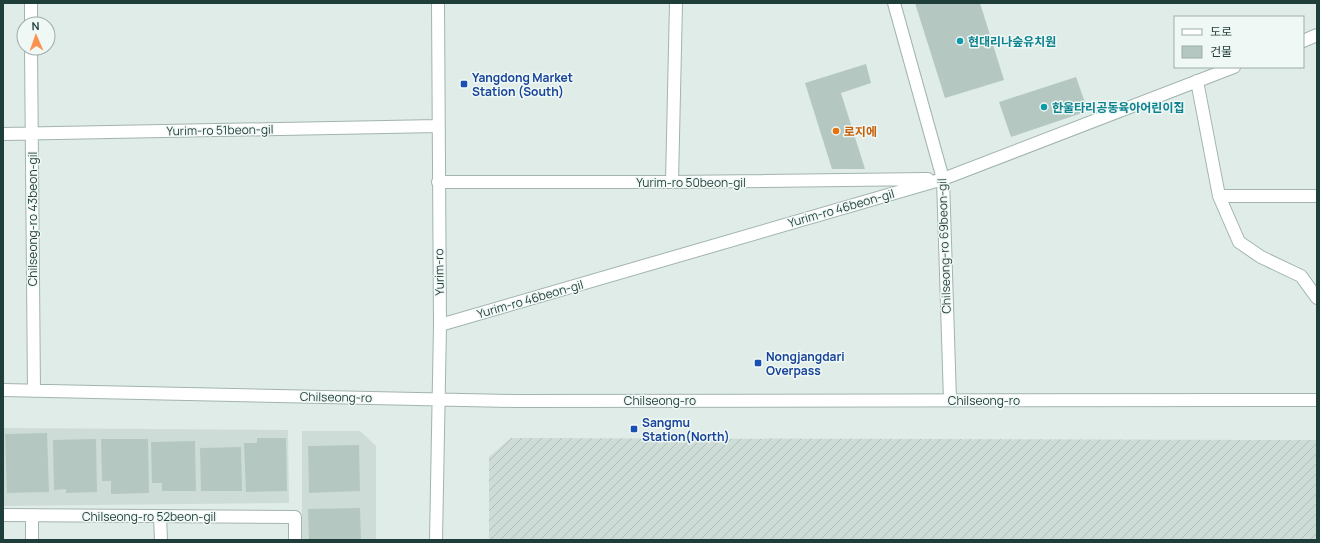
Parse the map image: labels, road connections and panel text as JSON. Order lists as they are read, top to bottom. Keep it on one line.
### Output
{"streets":{"street":["Yurim-ro 51beon-gil","Yurim-ro 50beon-gil","Yurim-ro 46beon-gil","Chilseong-ro 43beon-gil","Chilseong-ro 69beon-gil","Yurim-ro","Chilseong-ro","Chilseong-ro 52beon-gil"]},"crossings":[["Yurim-ro 51beon-gil","Chilseong-ro 43beon-gil"],["Yurim-ro 51beon-gil","Yurim-ro"],["Yurim-ro 50beon-gil","Yurim-ro 46beon-gil"],["Yurim-ro 50beon-gil","Chilseong-ro 69beon-gil"],["Yurim-ro 50beon-gil","Yurim-ro"],["Yurim-ro 46beon-gil","Chilseong-ro 69beon-gil"],["Yurim-ro 46beon-gil","Yurim-ro"],["Chilseong-ro 43beon-gil","Chilseong-ro"],["Chilseong-ro 69beon-gil","Chilseong-ro"],["Yurim-ro","Chilseong-ro"]],"places":{"other":["현대리나숲유치원","한울타리공동육아어린이집","로지에"],"transit":["Yangdong Market Station (South)","Nongjangdari Overpass","Sangmu Station(North)"]},"legend":["도로","건물"],"north":"top"}
